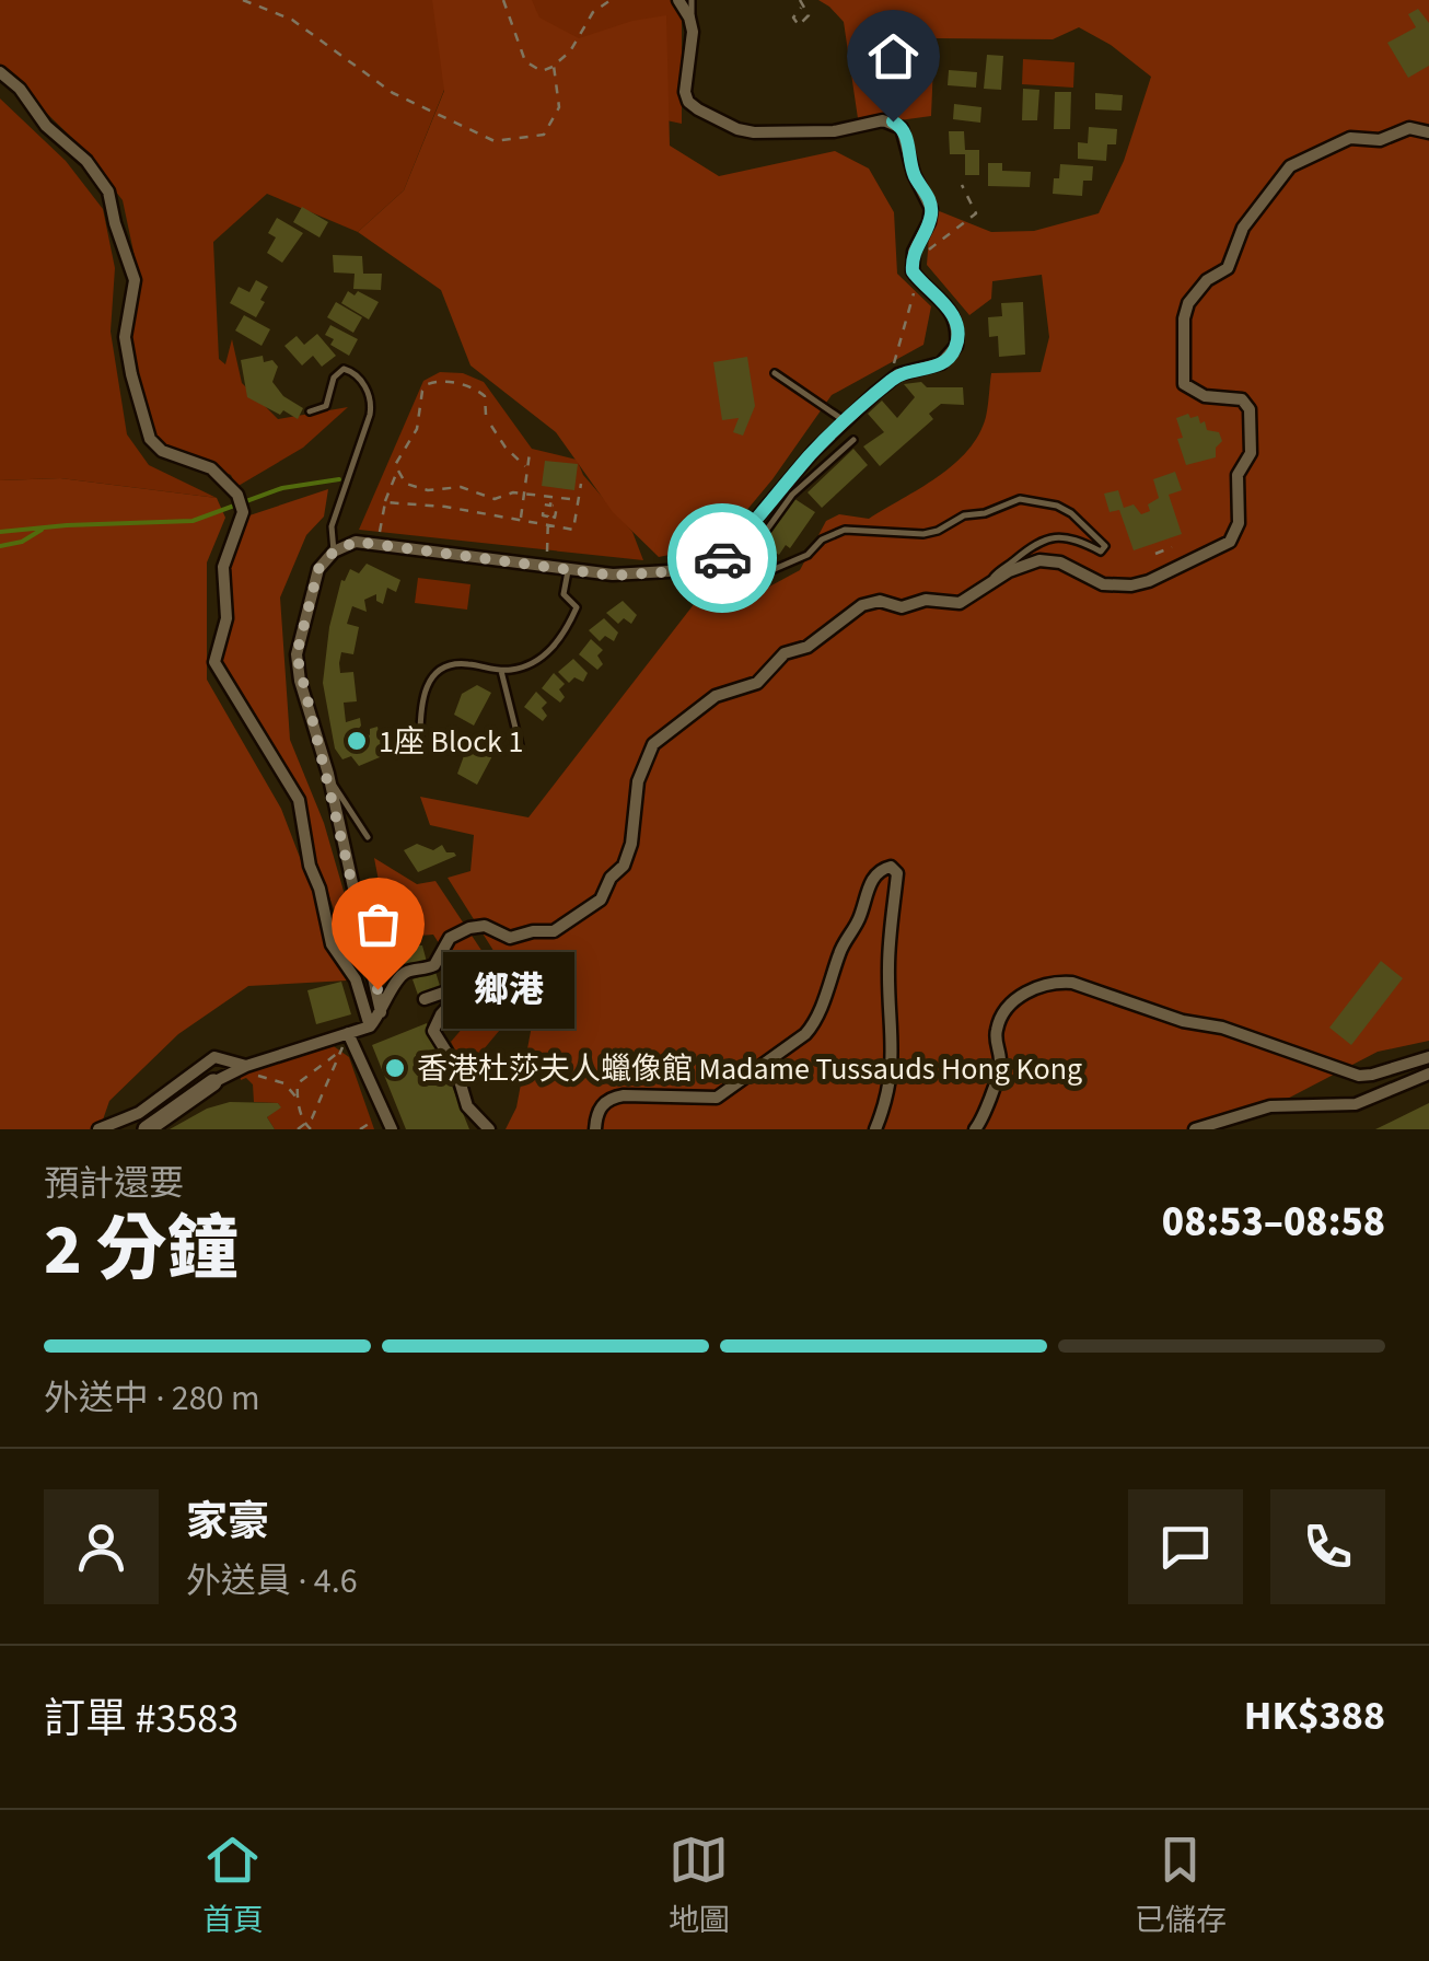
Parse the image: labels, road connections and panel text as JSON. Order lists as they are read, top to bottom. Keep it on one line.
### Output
{"places":["1座 Block 1","鄉港","香港杜莎夫人蠟像館 Madame Tussauds Hong Kong"],"page":{"bubble":"鄉港","heading":["2 分鐘","預計還要","08:53–08:58"],"panel":["家豪","外送員 · 4.6","訂單 #3583","HK$388"],"bar":"外送中 · 280 m","tabs":["首頁","地圖","已儲存"]}}
